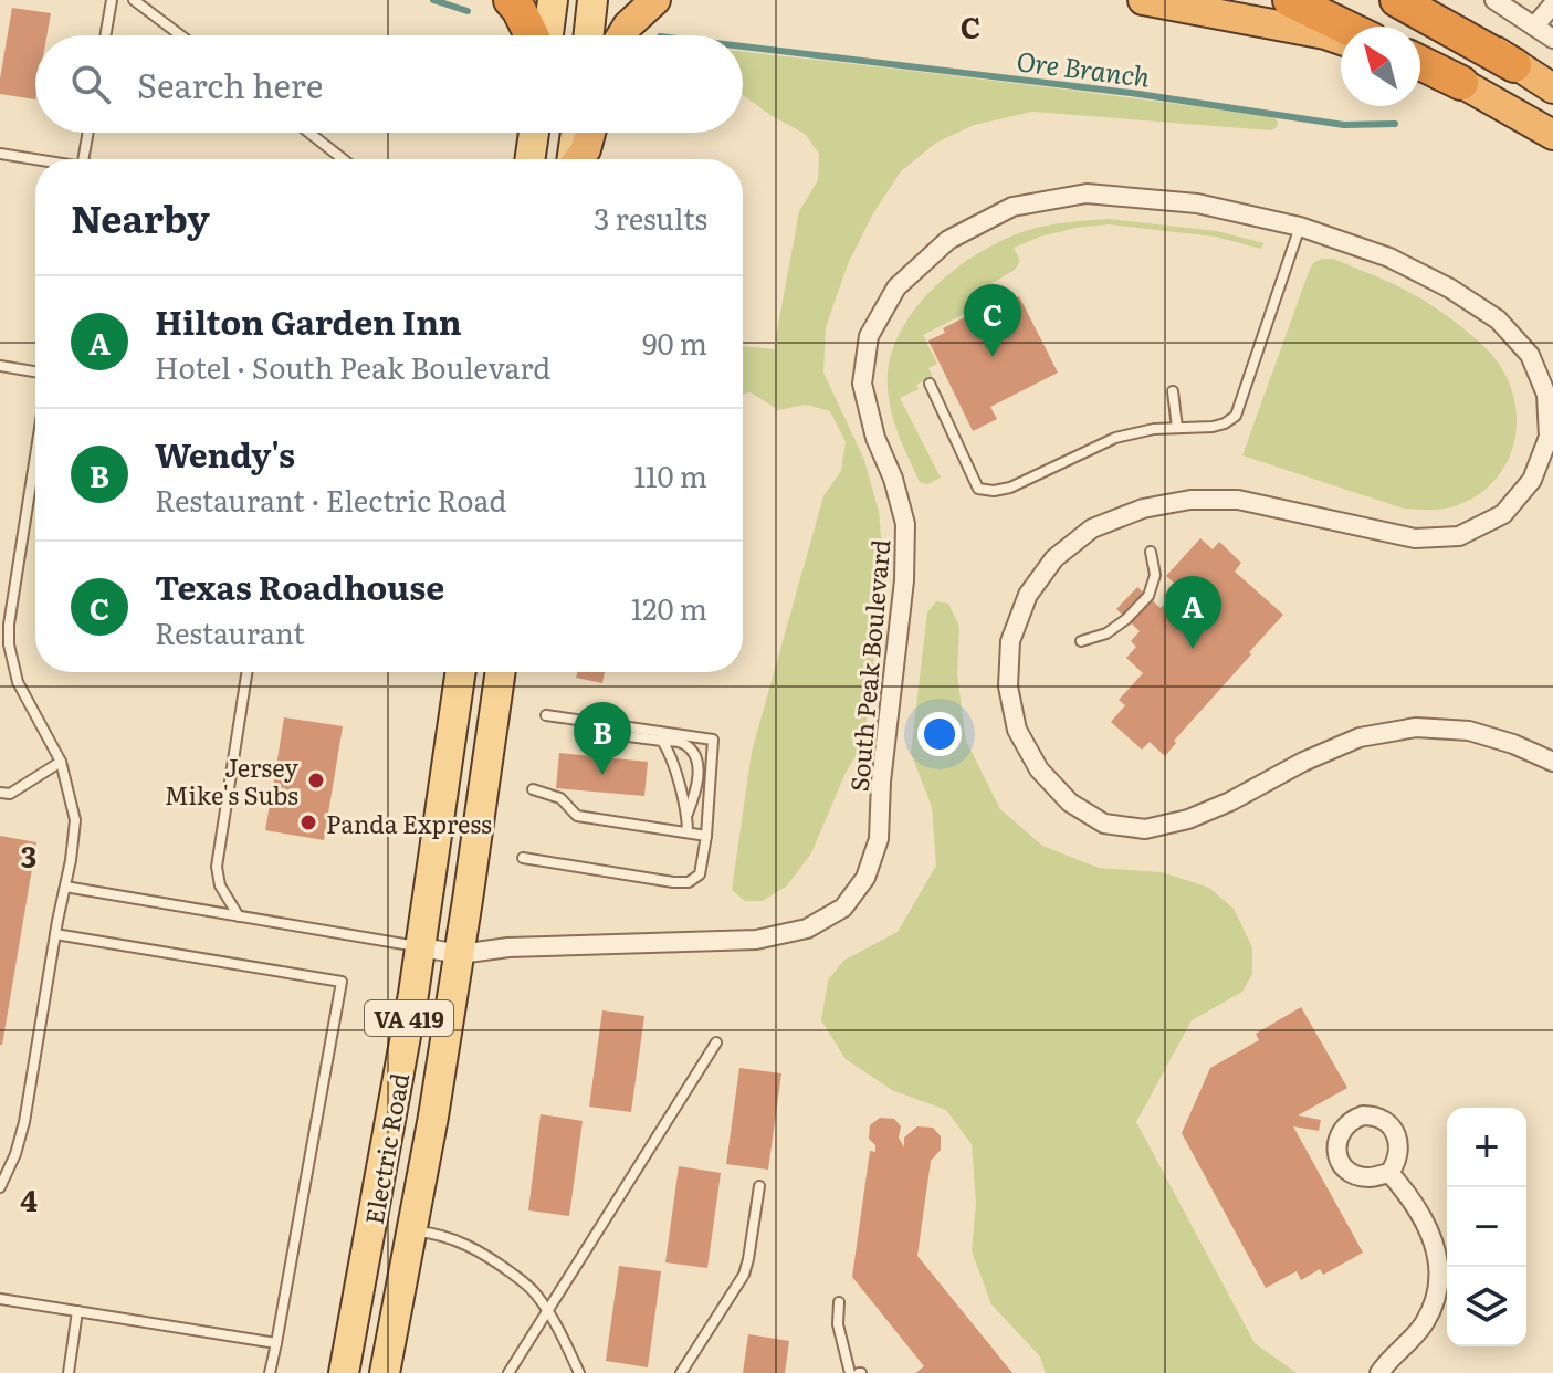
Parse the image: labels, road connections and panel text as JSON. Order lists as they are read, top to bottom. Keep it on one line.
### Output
{"streets":{"main road":["VA 419","Electric Road"],"street":["South Peak Boulevard"]},"crossings":[["South Peak Boulevard","Electric Road"]],"water":["Ore Branch"],"places":["Jersey Mike's Subs","Panda Express"],"north":"top left","page":{"search":"Search here","heading":["Nearby","3 results"],"list":[{"mark":"A","name":"Hilton Garden Inn","note":"Hotel · South Peak Boulevard","value":"90 m"},{"mark":"B","name":"Wendy's","note":"Restaurant · Electric Road","value":"110 m"},{"mark":"C","name":"Texas Roadhouse","note":"Restaurant","value":"120 m"}],"pins":["C","A","B"],"map_buttons":["+","−"]},"grid":{"columns":["C"],"rows":["3","4"]}}
